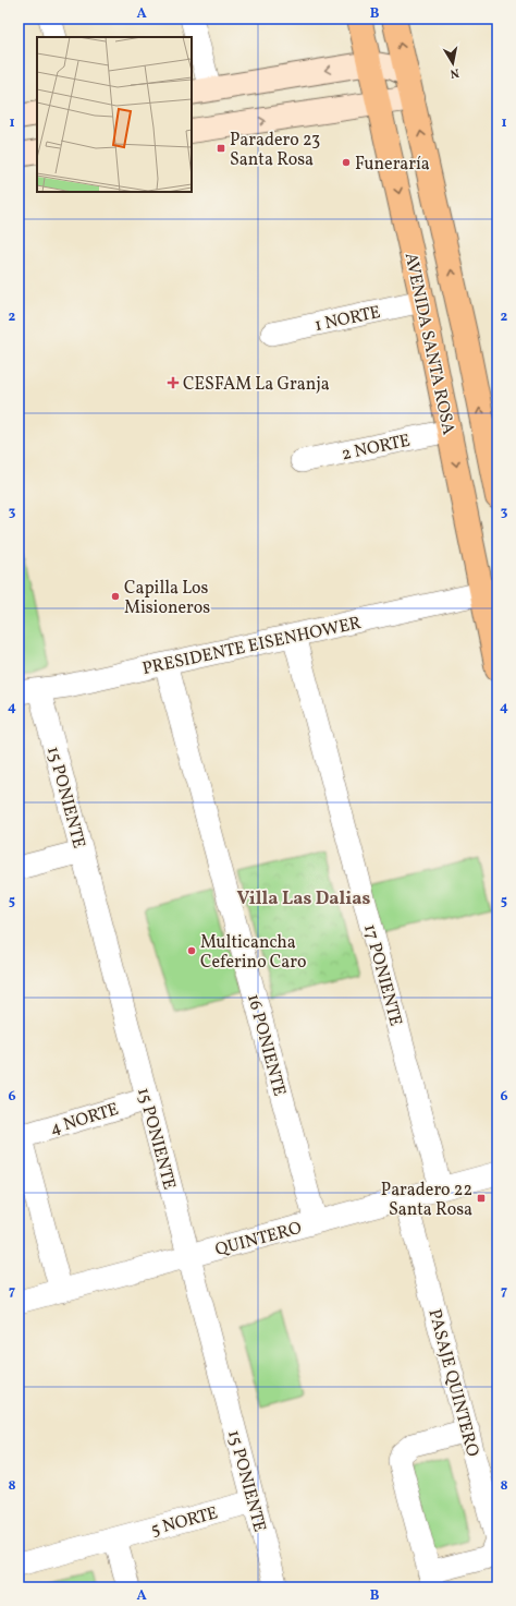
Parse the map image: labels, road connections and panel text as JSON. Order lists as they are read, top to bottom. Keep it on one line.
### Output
{"streets":{"main road":["AVENIDA SANTA ROSA"],"street":["1 NORTE","2 NORTE","PRESIDENTE EISENHOWER","15 PONIENTE","17 PONIENTE","16 PONIENTE","4 NORTE","QUINTERO","PASAJE QUINTERO","5 NORTE"]},"crossings":[["1 NORTE","AVENIDA SANTA ROSA"],["AVENIDA SANTA ROSA","2 NORTE"],["AVENIDA SANTA ROSA","PRESIDENTE EISENHOWER"],["PRESIDENTE EISENHOWER","15 PONIENTE"],["PRESIDENTE EISENHOWER","17 PONIENTE"],["PRESIDENTE EISENHOWER","16 PONIENTE"],["15 PONIENTE","4 NORTE"],["15 PONIENTE","QUINTERO"],["15 PONIENTE","5 NORTE"],["17 PONIENTE","QUINTERO"],["16 PONIENTE","QUINTERO"],["QUINTERO","PASAJE QUINTERO"]],"districts":["Villa Las Dalias"],"places":{"transit":["Paradero 23 Santa Rosa","Paradero 22 Santa Rosa"],"other":["Funeraría","Capilla Los Misioneros","Multicancha Ceferino Caro"],"health":["CESFAM La Granja"]},"north":"bottom","grid":{"columns":["A","B"],"rows":["1","2","3","4","5","6","7","8"]}}
